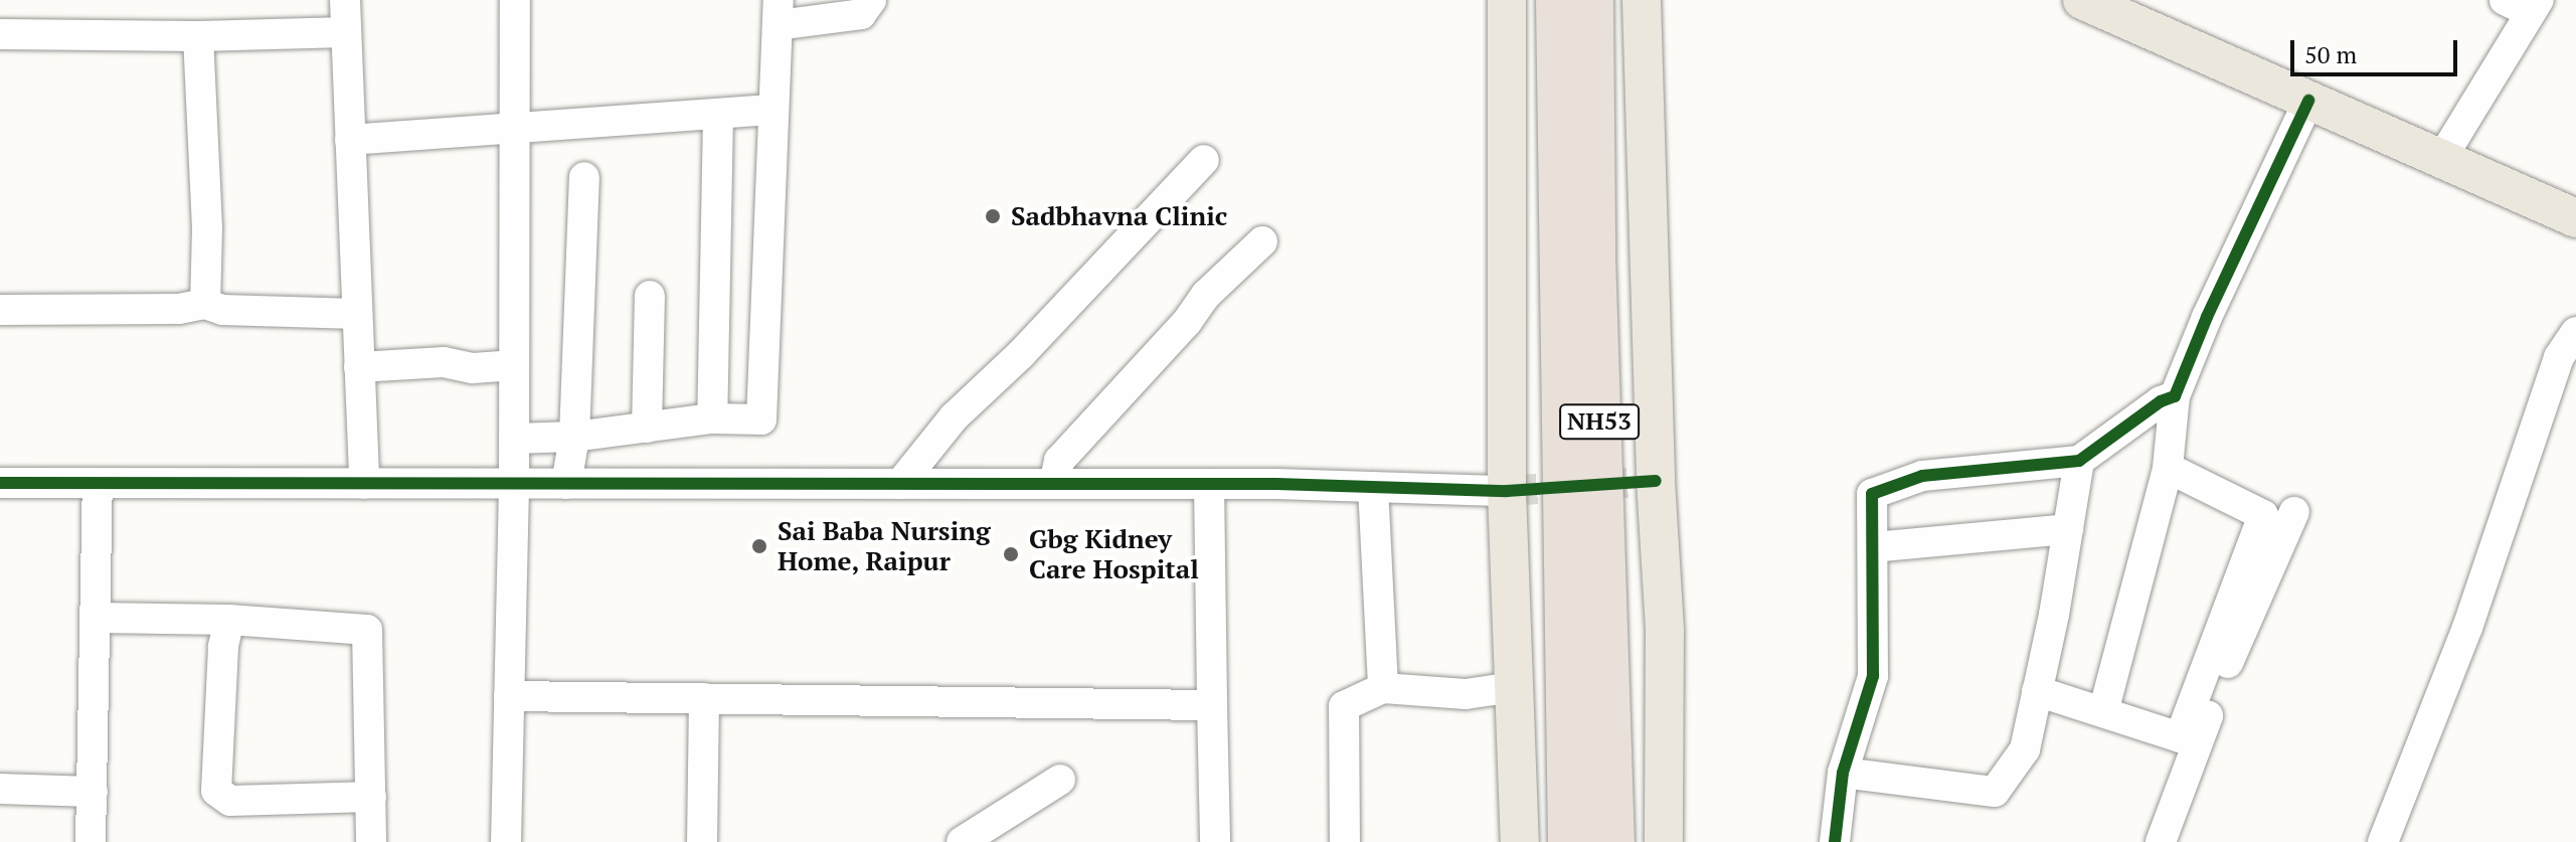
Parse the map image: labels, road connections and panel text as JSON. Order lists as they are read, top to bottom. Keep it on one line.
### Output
{"streets":{"highway":["NH53"]},"places":["Sadbhavna Clinic","Sai Baba Nursing Home, Raipur","Gbg Kidney Care Hospital"],"scale_bar":"50 m"}
